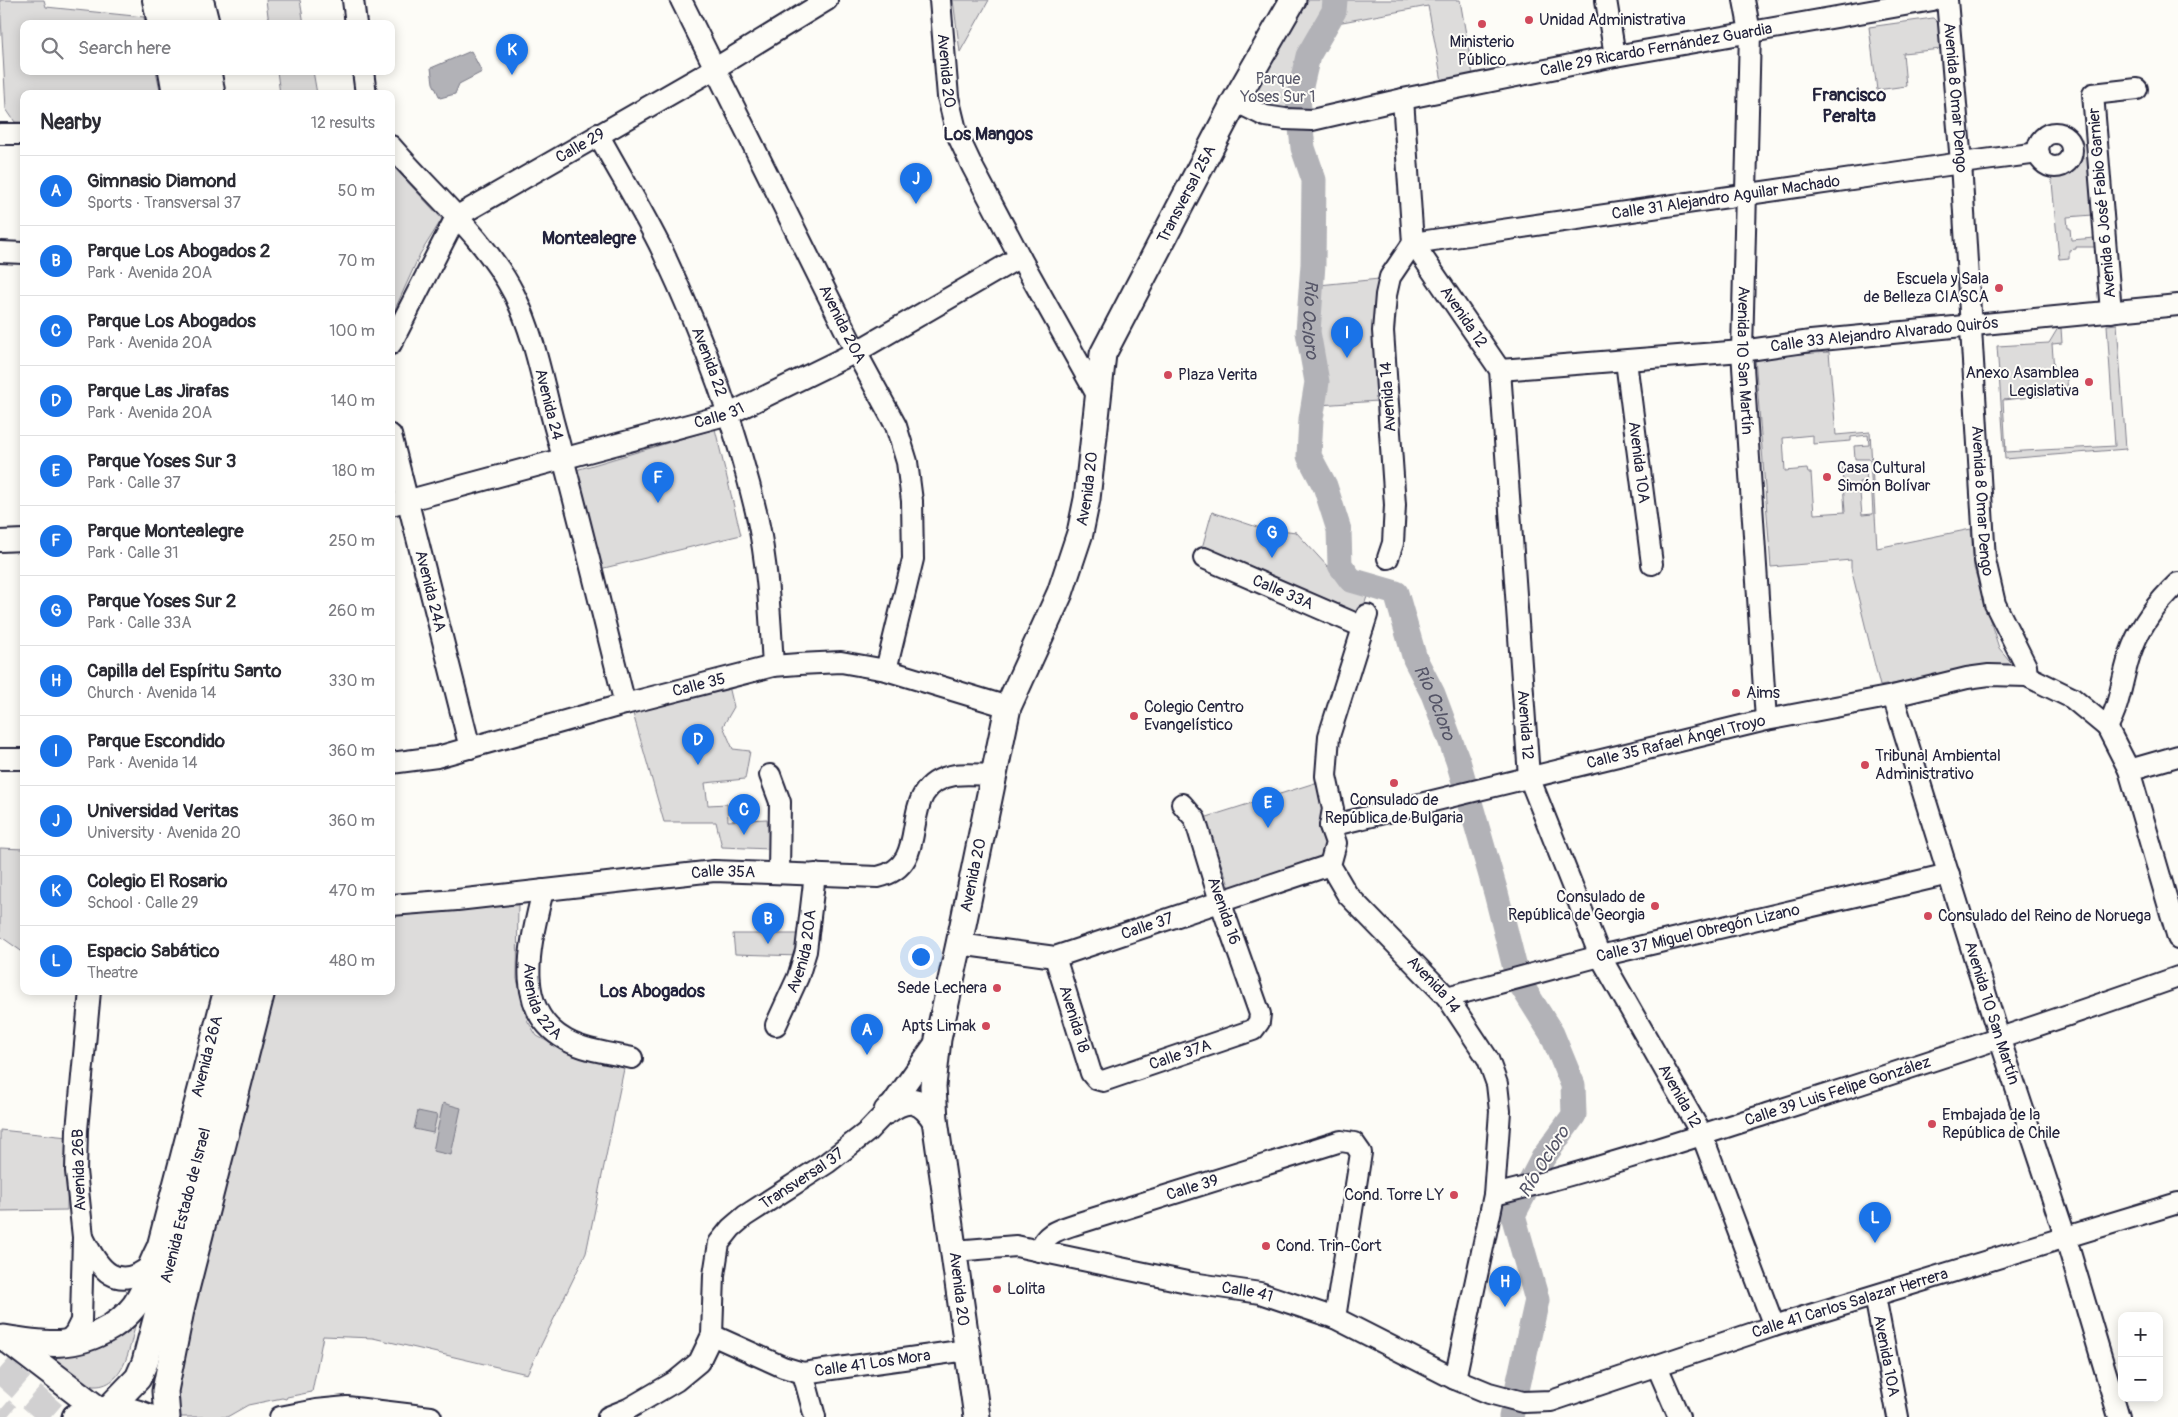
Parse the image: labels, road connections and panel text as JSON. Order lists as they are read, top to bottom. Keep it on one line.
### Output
{"streets":{"main road":["Avenida 20","Transversal 25A","Avenida Estado de Israel"],"street":["Calle 29 Ricardo Fernández Guardia","Avenida 8 Omar Dengo","Calle 29","Calle 31 Alejandro Aguilar Machado","Avenida 6 José Fabio Garnier","Avenida 12","Avenida 20A","Calle 33 Alejandro Alvarado Quirós","Avenida 10 San Martín","Avenida 22","Avenida 14","Avenida 24","Calle 31","Avenida 10A","Avenida 24A","Calle 33A","Calle 35","Calle 35 Rafael Ángel Troyo","Calle 35A","Avenida 16","Calle 37","Calle 37 Miguel Obregón Lizano","Avenida 22A","Avenida 18","Calle 37A","Avenida 26A","Calle 39 Luis Felipe González","Avenida 26B","Transversal 37","Calle 39","Calle 41","Calle 41 Carlos Salazar Herrera","Calle 41 Los Mora"]},"crossings":[["Calle 29 Ricardo Fernández Guardia","Transversal 25A"],["Calle 29 Ricardo Fernández Guardia","Avenida 10 San Martín"],["Avenida 20","Transversal 25A"],["Avenida 20","Calle 31"],["Avenida 20","Calle 35"],["Avenida 20","Calle 35A"],["Avenida 20","Calle 37"],["Avenida 20","Transversal 37"],["Avenida 20","Calle 41"],["Avenida 20","Calle 41 Los Mora"],["Avenida 8 Omar Dengo","Calle 31 Alejandro Aguilar Machado"],["Avenida 8 Omar Dengo","Calle 33 Alejandro Alvarado Quirós"],["Avenida 8 Omar Dengo","Calle 35 Rafael Ángel Troyo"],["Calle 29","Avenida 20A"],["Calle 29","Avenida 22"],["Calle 29","Avenida 24"],["Calle 31 Alejandro Aguilar Machado","Avenida 12"],["Calle 31 Alejandro Aguilar Machado","Avenida 10 San Martín"],["Calle 31 Alejandro Aguilar Machado","Avenida 14"],["Avenida 6 José Fabio Garnier","Calle 33 Alejandro Alvarado Quirós"],["Avenida 12","Calle 33 Alejandro Alvarado Quirós"],["Avenida 12","Avenida 14"],["Avenida 12","Calle 35 Rafael Ángel Troyo"],["Avenida 12","Calle 37 Miguel Obregón Lizano"],["Avenida 12","Calle 39 Luis Felipe González"],["Avenida 12","Calle 41 Carlos Salazar Herrera"],["Avenida 20A","Calle 31"],["Avenida 20A","Calle 35"],["Avenida 20A","Calle 35A"],["Calle 33 Alejandro Alvarado Quirós","Avenida 10 San Martín"],["Calle 33 Alejandro Alvarado Quirós","Avenida 10A"],["Avenida 10 San Martín","Calle 35 Rafael Ángel Troyo"],["Avenida 10 San Martín","Calle 37 Miguel Obregón Lizano"],["Avenida 10 San Martín","Calle 39 Luis Felipe González"],["Avenida 10 San Martín","Calle 41 Carlos Salazar Herrera"],["Avenida 22","Calle 31"],["Avenida 22","Calle 35"],["Avenida 14","Calle 37"],["Avenida 14","Calle 37 Miguel Obregón Lizano"],["Avenida 14","Calle 39 Luis Felipe González"],["Avenida 14","Calle 41"],["Avenida 24","Calle 31"],["Avenida 24","Calle 35"],["Calle 31","Avenida 24A"],["Avenida 10A","Calle 41 Carlos Salazar Herrera"],["Avenida 24A","Calle 35"],["Calle 33A","Calle 35 Rafael Ángel Troyo"],["Calle 35A","Avenida 22A"],["Avenida 16","Calle 37"],["Avenida 16","Calle 37A"],["Calle 37","Avenida 18"],["Avenida 18","Calle 37A"],["Transversal 37","Calle 41 Los Mora"],["Calle 39","Calle 41"],["Calle 41","Calle 41 Carlos Salazar Herrera"]],"districts":["Francisco Peralta","Los Mangos","Montealegre","Los Abogados"],"water":["Río Ocloro"],"parks":["Parque Yoses Sur 1"],"places":["Unidad Administrativa","Ministerio Público","Escuela y Sala de Belleza CIASCA","Plaza Verita","Anexo Asamblea Legislativa","Casa Cultural Simón Bolívar","Aims","Colegio Centro Evangelístico","Tribunal Ambiental Administrativo","Consulado de República de Bulgaria","Consulado de República de Georgia","Consulado del Reino de Noruega","Sede Lechera","Apts Limak","Embajada de la República de Chile","Cond. Torre LY","Cond. Trin-Cort","Lolita"],"page":{"search":"Search here","pins":["K","J","I","F","G","D","E","C","B","A","L","H"],"heading":["Nearby","12 results"],"list":[{"mark":"A","name":"Gimnasio Diamond","note":"Sports · Transversal 37","value":"50 m"},{"mark":"B","name":"Parque Los Abogados 2","note":"Park · Avenida 20A","value":"70 m"},{"mark":"C","name":"Parque Los Abogados","note":"Park · Avenida 20A","value":"100 m"},{"mark":"D","name":"Parque Las Jirafas","note":"Park · Avenida 20A","value":"140 m"},{"mark":"E","name":"Parque Yoses Sur 3","note":"Park · Calle 37","value":"180 m"},{"mark":"F","name":"Parque Montealegre","note":"Park · Calle 31","value":"250 m"},{"mark":"G","name":"Parque Yoses Sur 2","note":"Park · Calle 33A","value":"260 m"},{"mark":"H","name":"Capilla del Espíritu Santo","note":"Church · Avenida 14","value":"330 m"},{"mark":"I","name":"Parque Escondido","note":"Park · Avenida 14","value":"360 m"},{"mark":"J","name":"Universidad Veritas","note":"University · Avenida 20","value":"360 m"},{"mark":"K","name":"Colegio El Rosario","note":"School · Calle 29","value":"470 m"},{"mark":"L","name":"Espacio Sabático","note":"Theatre","value":"480 m"}],"map_buttons":["+","−"]}}
